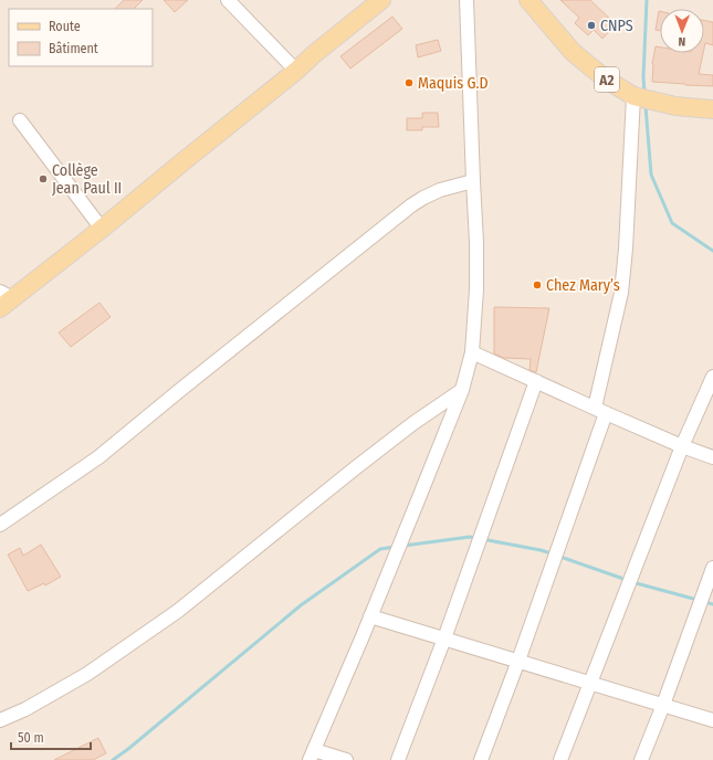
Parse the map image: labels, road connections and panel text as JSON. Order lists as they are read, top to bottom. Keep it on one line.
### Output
{"streets":{"main road":["A2"]},"places":["CNPS","Maquis G.D","Collège Jean Paul II","Chez Mary’s"],"legend":["Route","Bâtiment"],"scale_bar":"50 m","north":"bottom"}
